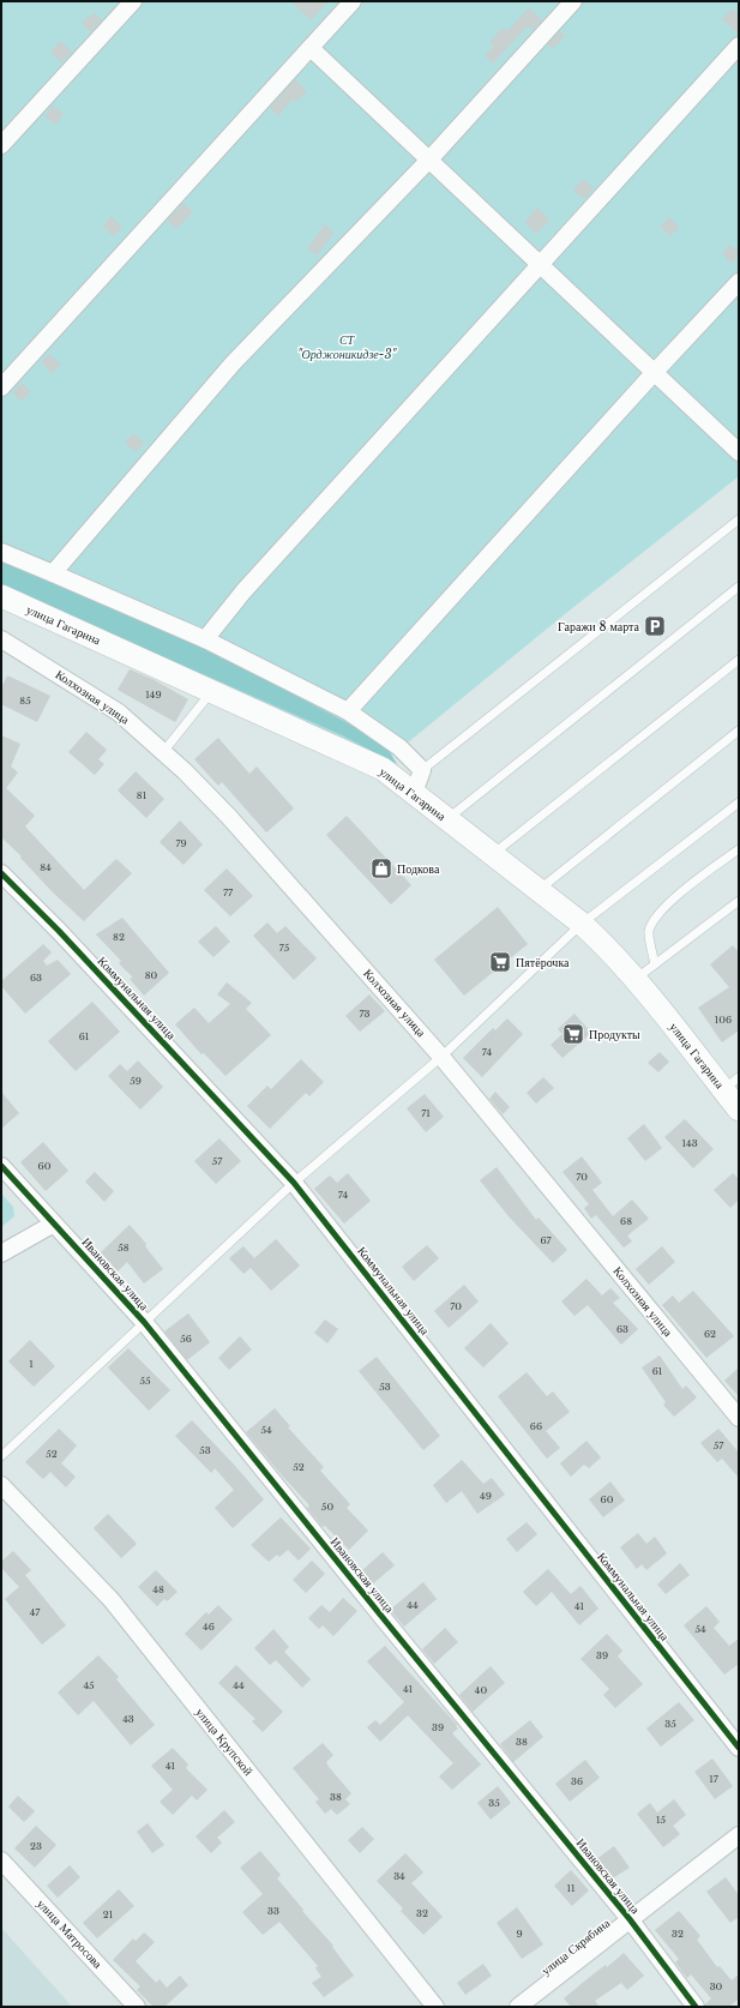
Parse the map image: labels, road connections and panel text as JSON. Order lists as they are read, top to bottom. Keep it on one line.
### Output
{"streets":{"main road":["улица Гагарина"],"street":["Колхозная улица","Коммунальная улица","Ивановская улица","улица Крупской","улица Матросова","улица Скрябина"]},"crossings":[["Ивановская улица","улица Скрябина"]],"parks":["СТ \"Орджоникидзе-3\""],"places":{"parking":["Гаражи 8 марта"],"shop":["Подкова"],"supermarket":["Пятёрочка","Продукты"]},"house_numbers":["149","85","81","79","84","77","82","75","80","63","73","106","61","74","59","71","143","57","60","70","74","68","67","58","70","63","62","56","1","61","55","53","66","54","57","53","52","52","49","60","50","48","44","41","47","46","54","39","45","44","41","40","43","35","39","38","41","17","36","38","35","15","23","34","11","33","32","21","9","32","30"]}
